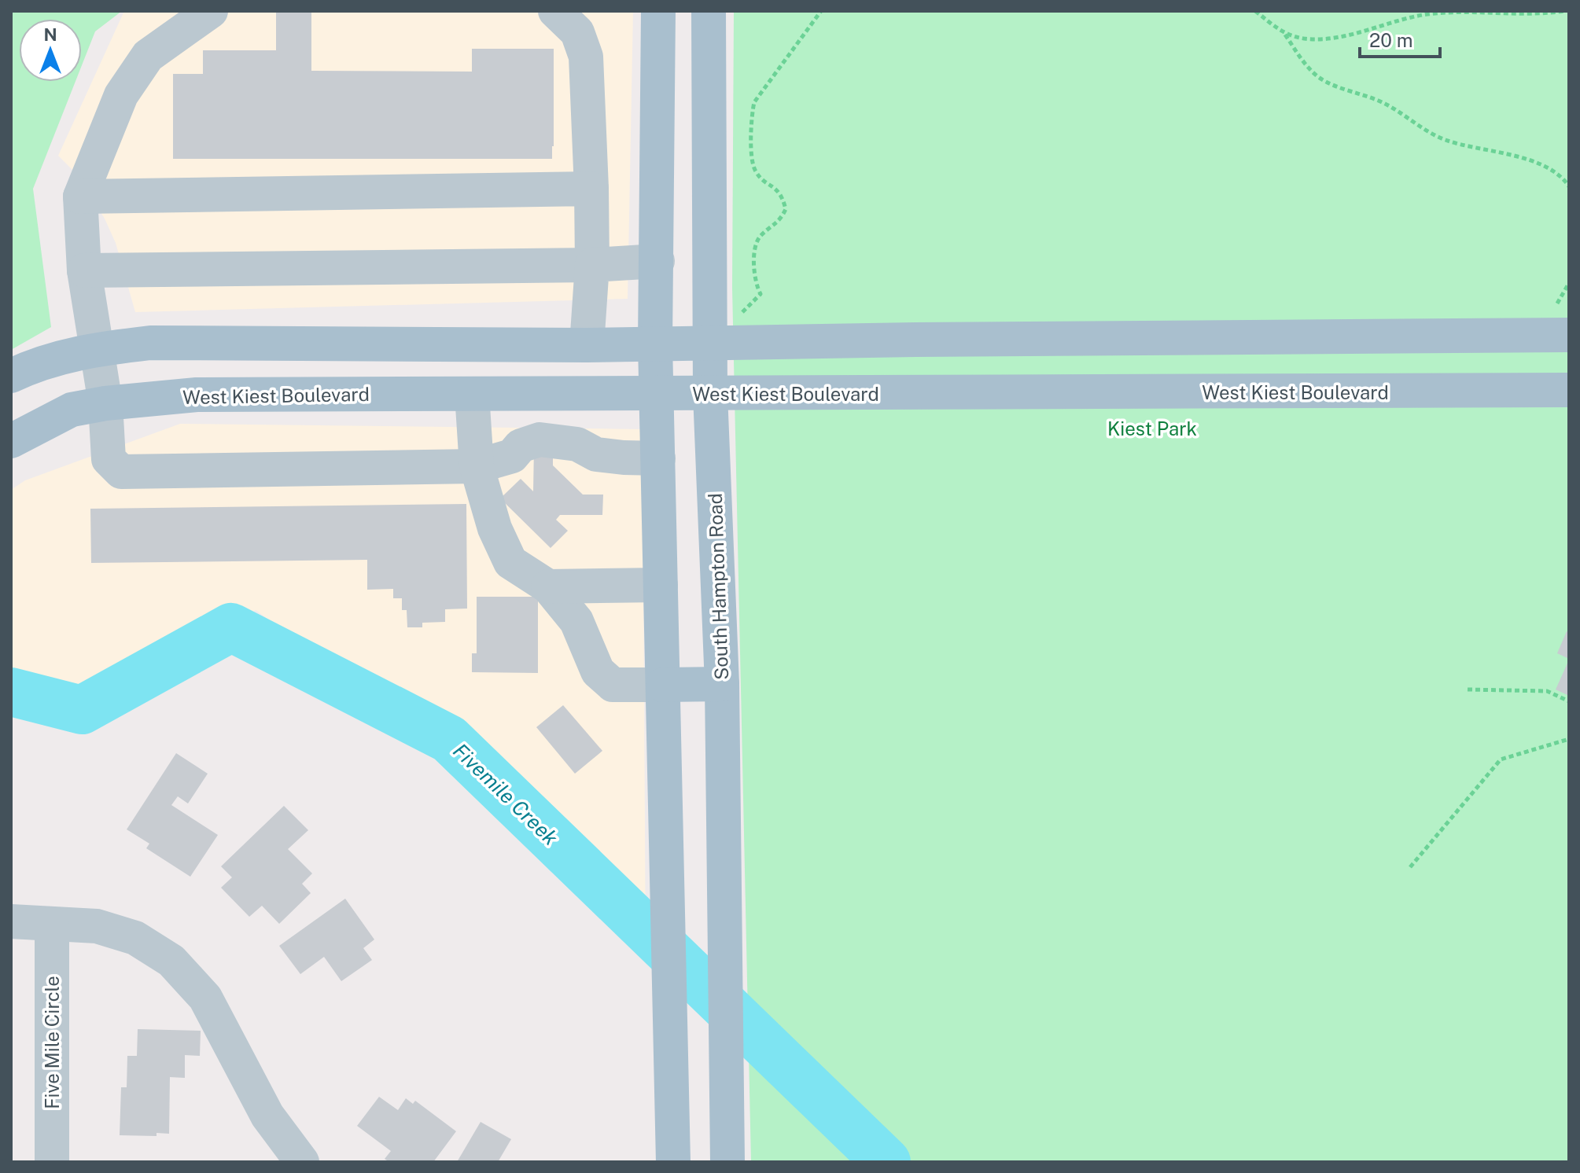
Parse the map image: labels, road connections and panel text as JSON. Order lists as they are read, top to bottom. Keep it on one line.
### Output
{"streets":{"main road":["West Kiest Boulevard","South Hampton Road"],"street":["Five Mile Circle"]},"crossings":[["West Kiest Boulevard","South Hampton Road"]],"water":["Fivemile Creek"],"parks":["Kiest Park"],"scale_bar":"20 m","north":"top"}
